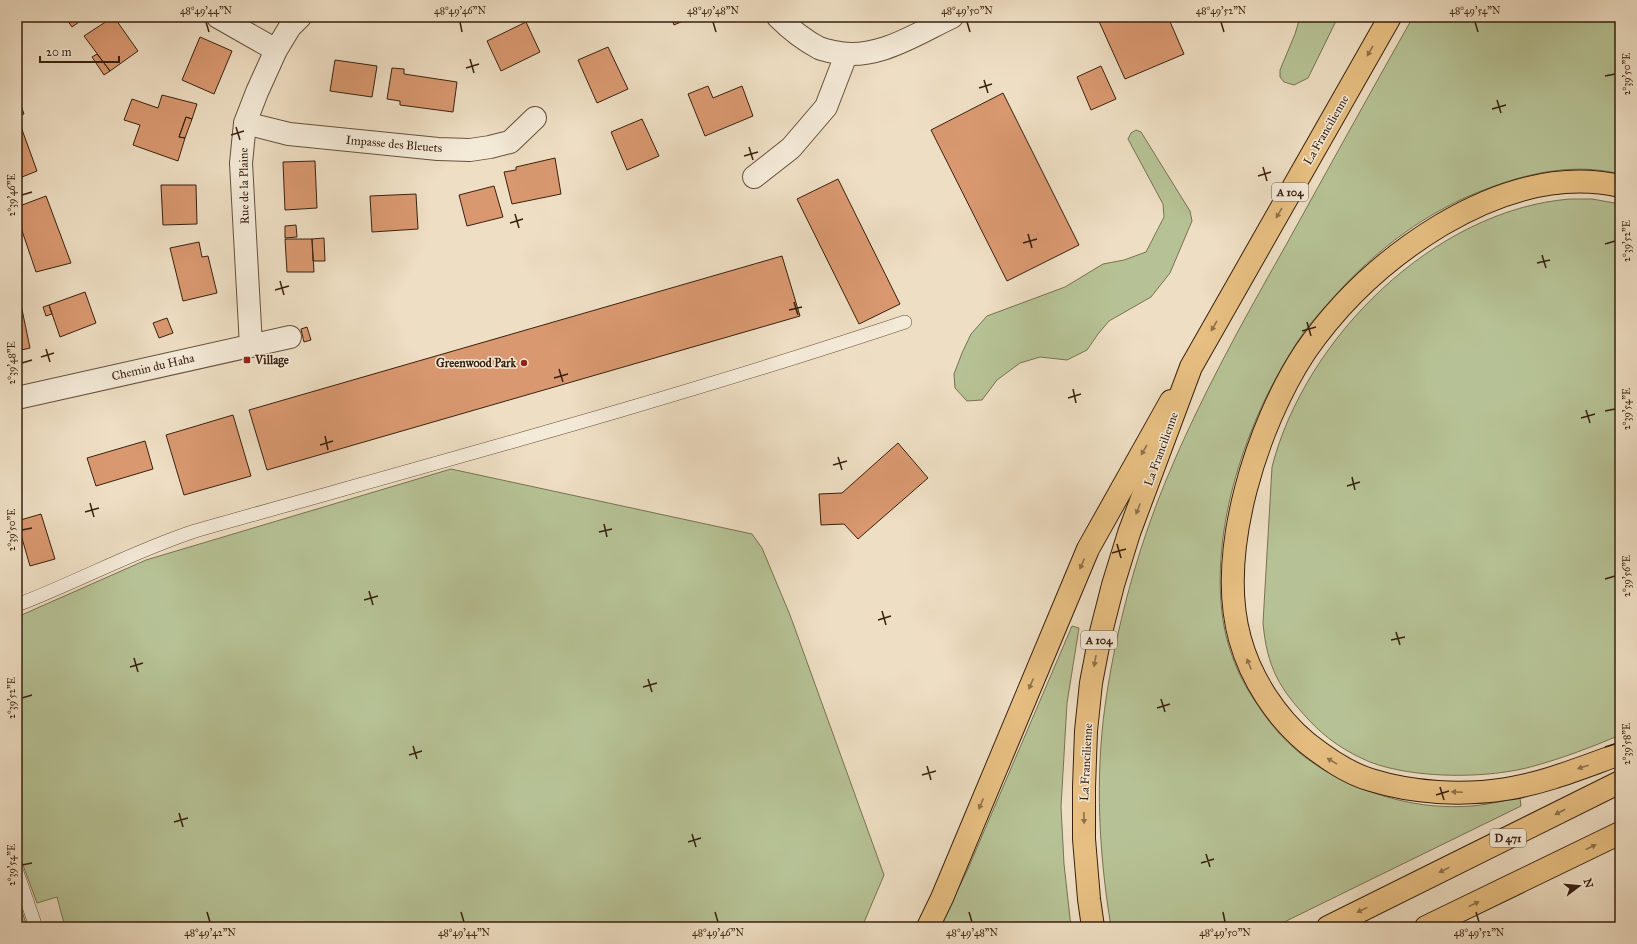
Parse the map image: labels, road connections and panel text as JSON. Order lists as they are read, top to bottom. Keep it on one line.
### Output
{"streets":{"main road":["La Francilienne","A 104","D 471"],"street":["Impasse des Bleuets","Rue de la Plaine","Chemin du Haha"]},"crossings":[["Impasse des Bleuets","Rue de la Plaine"],["Rue de la Plaine","Chemin du Haha"]],"places":{"transit":["Village"],"other":["Greenwood Park"]},"scale_bar":"20 m","north":"right","coordinates":["48°49'44\"N","48°49'46\"N","48°49'48\"N","48°49'50\"N","48°49'52\"N","48°49'54\"N","2°39'50\"E","2°39'46\"E","2°39'52\"E","2°39'48\"E","2°39'54\"E","2°39'56\"E","2°39'58\"E","48°49'42\"N"]}
